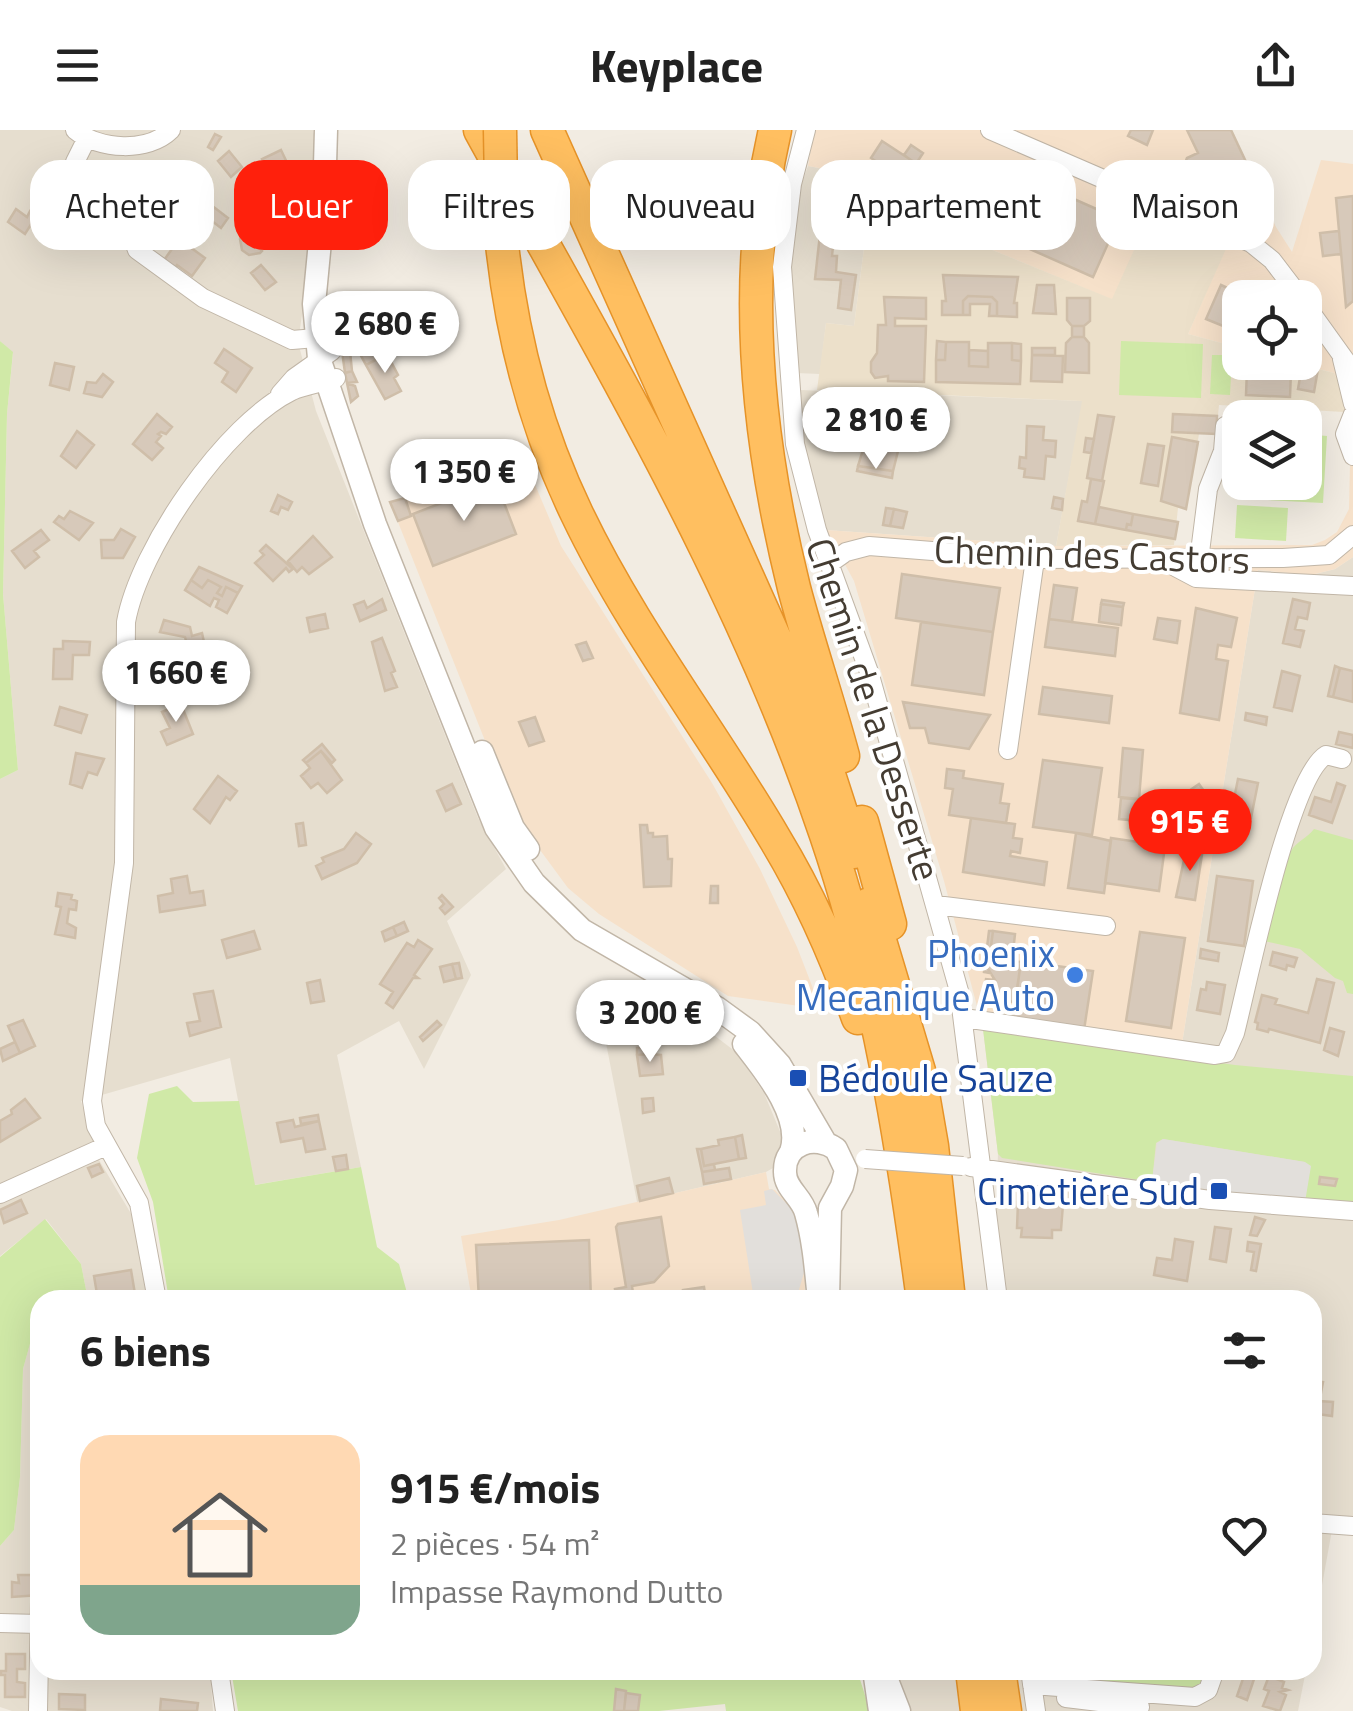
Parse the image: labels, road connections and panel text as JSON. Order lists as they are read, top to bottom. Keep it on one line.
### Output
{"streets":{"street":["Chemin des Castors","Chemin de la Desserte"]},"crossings":[["Chemin des Castors","Chemin de la Desserte"]],"places":{"other":["Phoenix Mecanique Auto"],"transit":["Bédoule Sauze","Cimetière Sud"]},"page":{"header":"Keyplace","chip":["Acheter","Louer","Filtres","Nouveau","Appartement","Maison"],"price":["2 680 €","2 810 €","1 350 €","1 660 €","915 €","3 200 €"],"heading":"6 biens","list":[{"name":"915 €/mois","note":"2 pièces · 54 m² · Impasse Raymond Dutto"}]}}
